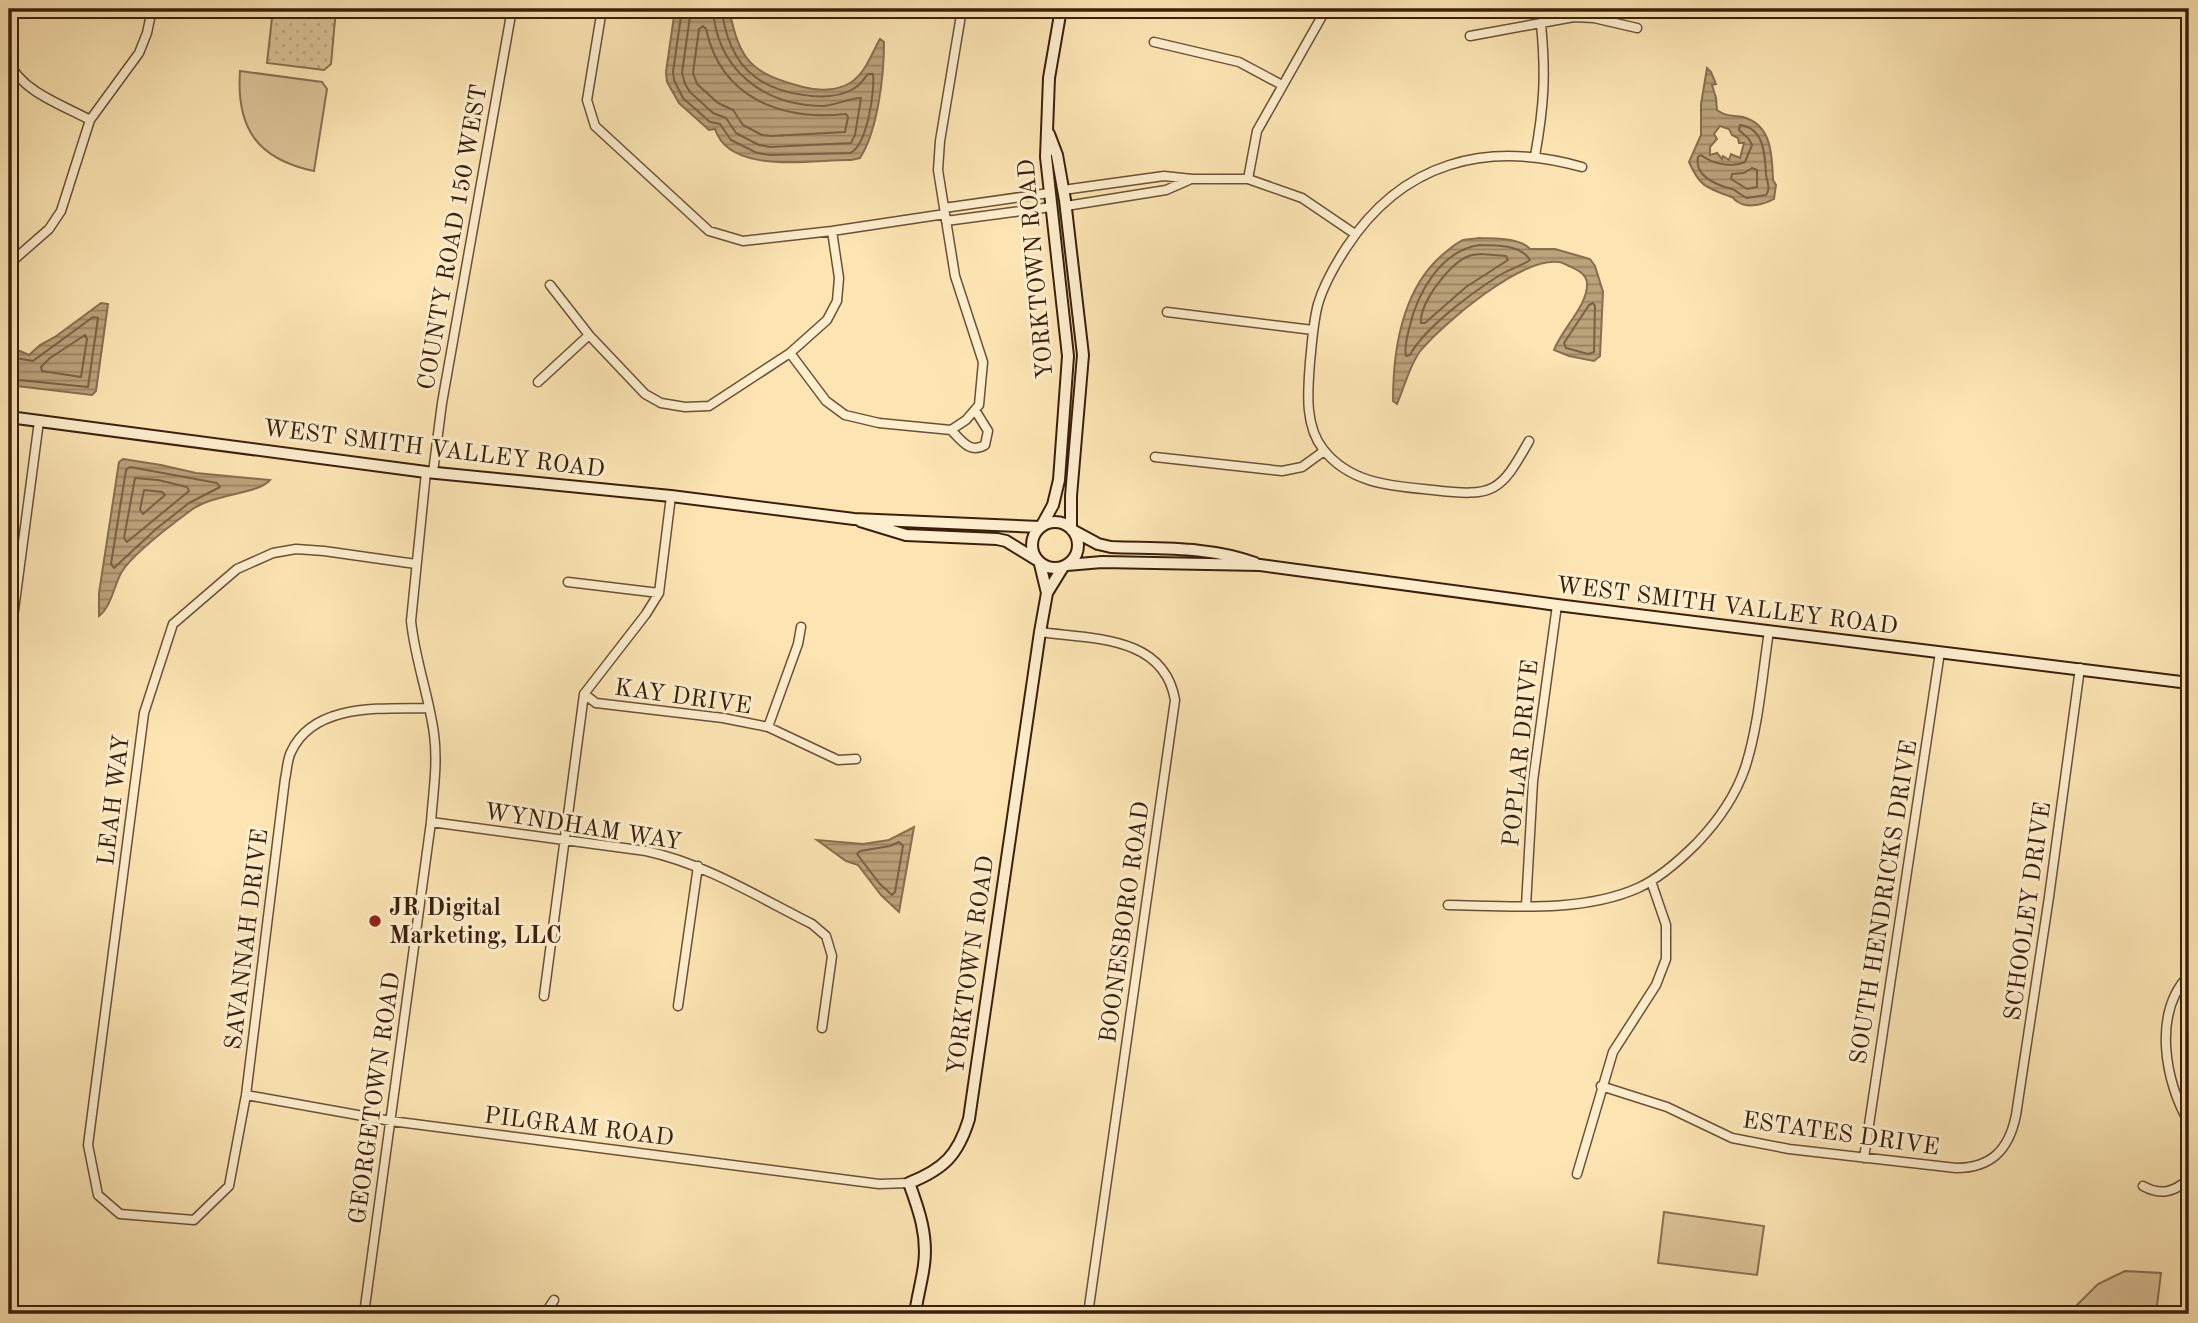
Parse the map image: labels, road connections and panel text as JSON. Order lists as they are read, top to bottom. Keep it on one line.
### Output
{"streets":{"main road":["YORKTOWN ROAD","WEST SMITH VALLEY ROAD"],"street":["COUNTY ROAD 150 WEST","KAY DRIVE","POPLAR DRIVE","LEAH WAY","WYNDHAM WAY","SOUTH HENDRICKS DRIVE","SCHOOLEY DRIVE","BOONESBORO ROAD","SAVANNAH DRIVE","GEORGETOWN ROAD","PILGRAM ROAD","ESTATES DRIVE"]},"crossings":[["COUNTY ROAD 150 WEST","WEST SMITH VALLEY ROAD"],["COUNTY ROAD 150 WEST","GEORGETOWN ROAD"],["YORKTOWN ROAD","WEST SMITH VALLEY ROAD"],["YORKTOWN ROAD","BOONESBORO ROAD"],["YORKTOWN ROAD","PILGRAM ROAD"],["WEST SMITH VALLEY ROAD","POPLAR DRIVE"],["WEST SMITH VALLEY ROAD","SOUTH HENDRICKS DRIVE"],["WEST SMITH VALLEY ROAD","SCHOOLEY DRIVE"],["WEST SMITH VALLEY ROAD","GEORGETOWN ROAD"],["LEAH WAY","SAVANNAH DRIVE"],["LEAH WAY","GEORGETOWN ROAD"],["WYNDHAM WAY","GEORGETOWN ROAD"],["SOUTH HENDRICKS DRIVE","ESTATES DRIVE"],["SCHOOLEY DRIVE","ESTATES DRIVE"],["SAVANNAH DRIVE","GEORGETOWN ROAD"],["SAVANNAH DRIVE","PILGRAM ROAD"],["GEORGETOWN ROAD","PILGRAM ROAD"]],"places":["JR Digital Marketing, LLC"]}
